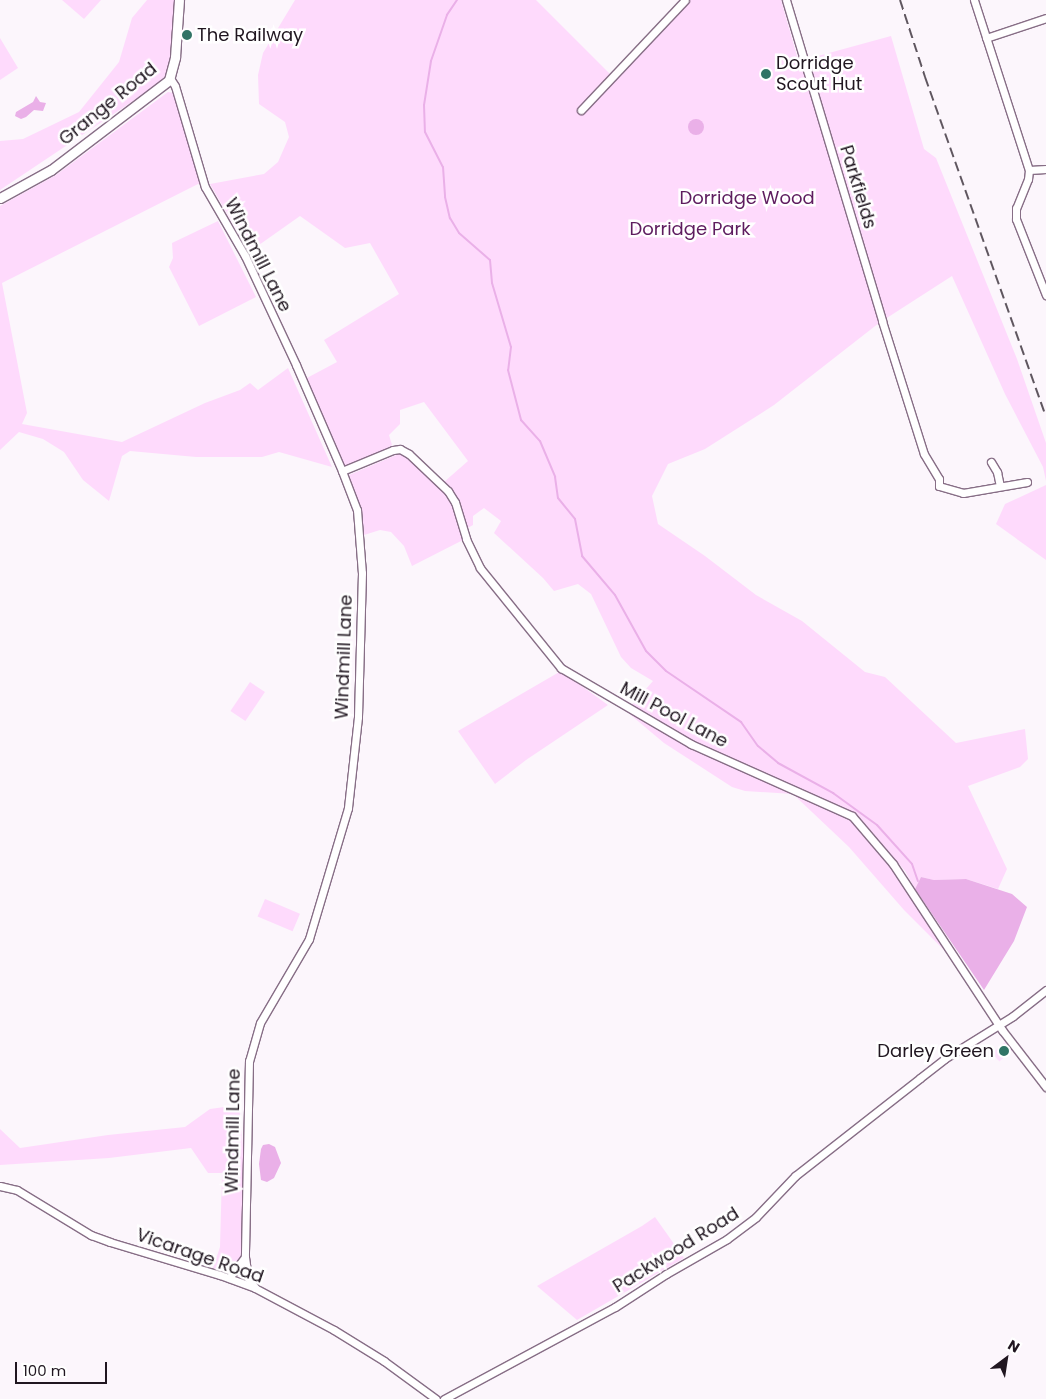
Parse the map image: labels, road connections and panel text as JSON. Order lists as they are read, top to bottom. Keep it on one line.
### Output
{"streets":{"main road":["Grange Road"],"street":["Parkfields","Windmill Lane","Mill Pool Lane","Packwood Road","Vicarage Road"]},"crossings":[["Grange Road","Windmill Lane"],["Windmill Lane","Mill Pool Lane"],["Windmill Lane","Vicarage Road"],["Mill Pool Lane","Packwood Road"]],"parks":["Dorridge Wood","Dorridge Park"],"places":["The Railway","Dorridge Scout Hut","Darley Green"],"scale_bar":"100 m","north":"top right"}
